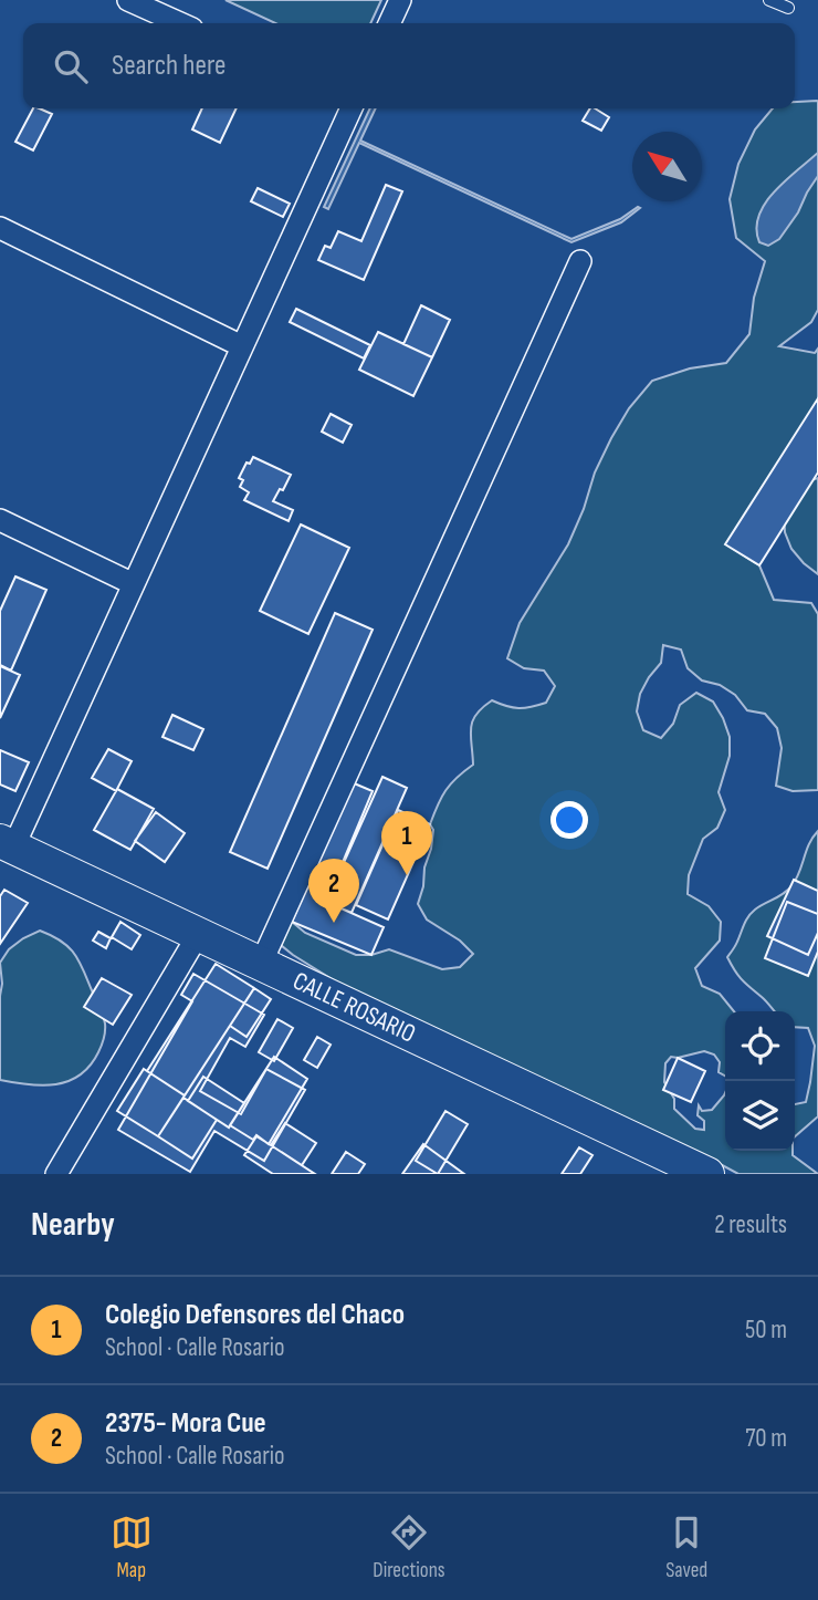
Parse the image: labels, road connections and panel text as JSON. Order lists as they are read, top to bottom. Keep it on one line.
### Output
{"streets":{"main road":["CALLE ROSARIO"]},"north":"top left","page":{"search":"Search here","pins":["1","2"],"heading":["Nearby","2 results"],"list":[{"mark":"1","name":"Colegio Defensores del Chaco","note":"School · Calle Rosario","value":"50 m"},{"mark":"2","name":"2375- Mora Cue","note":"School · Calle Rosario","value":"70 m"}],"nav":["Map","Directions","Saved"]}}
